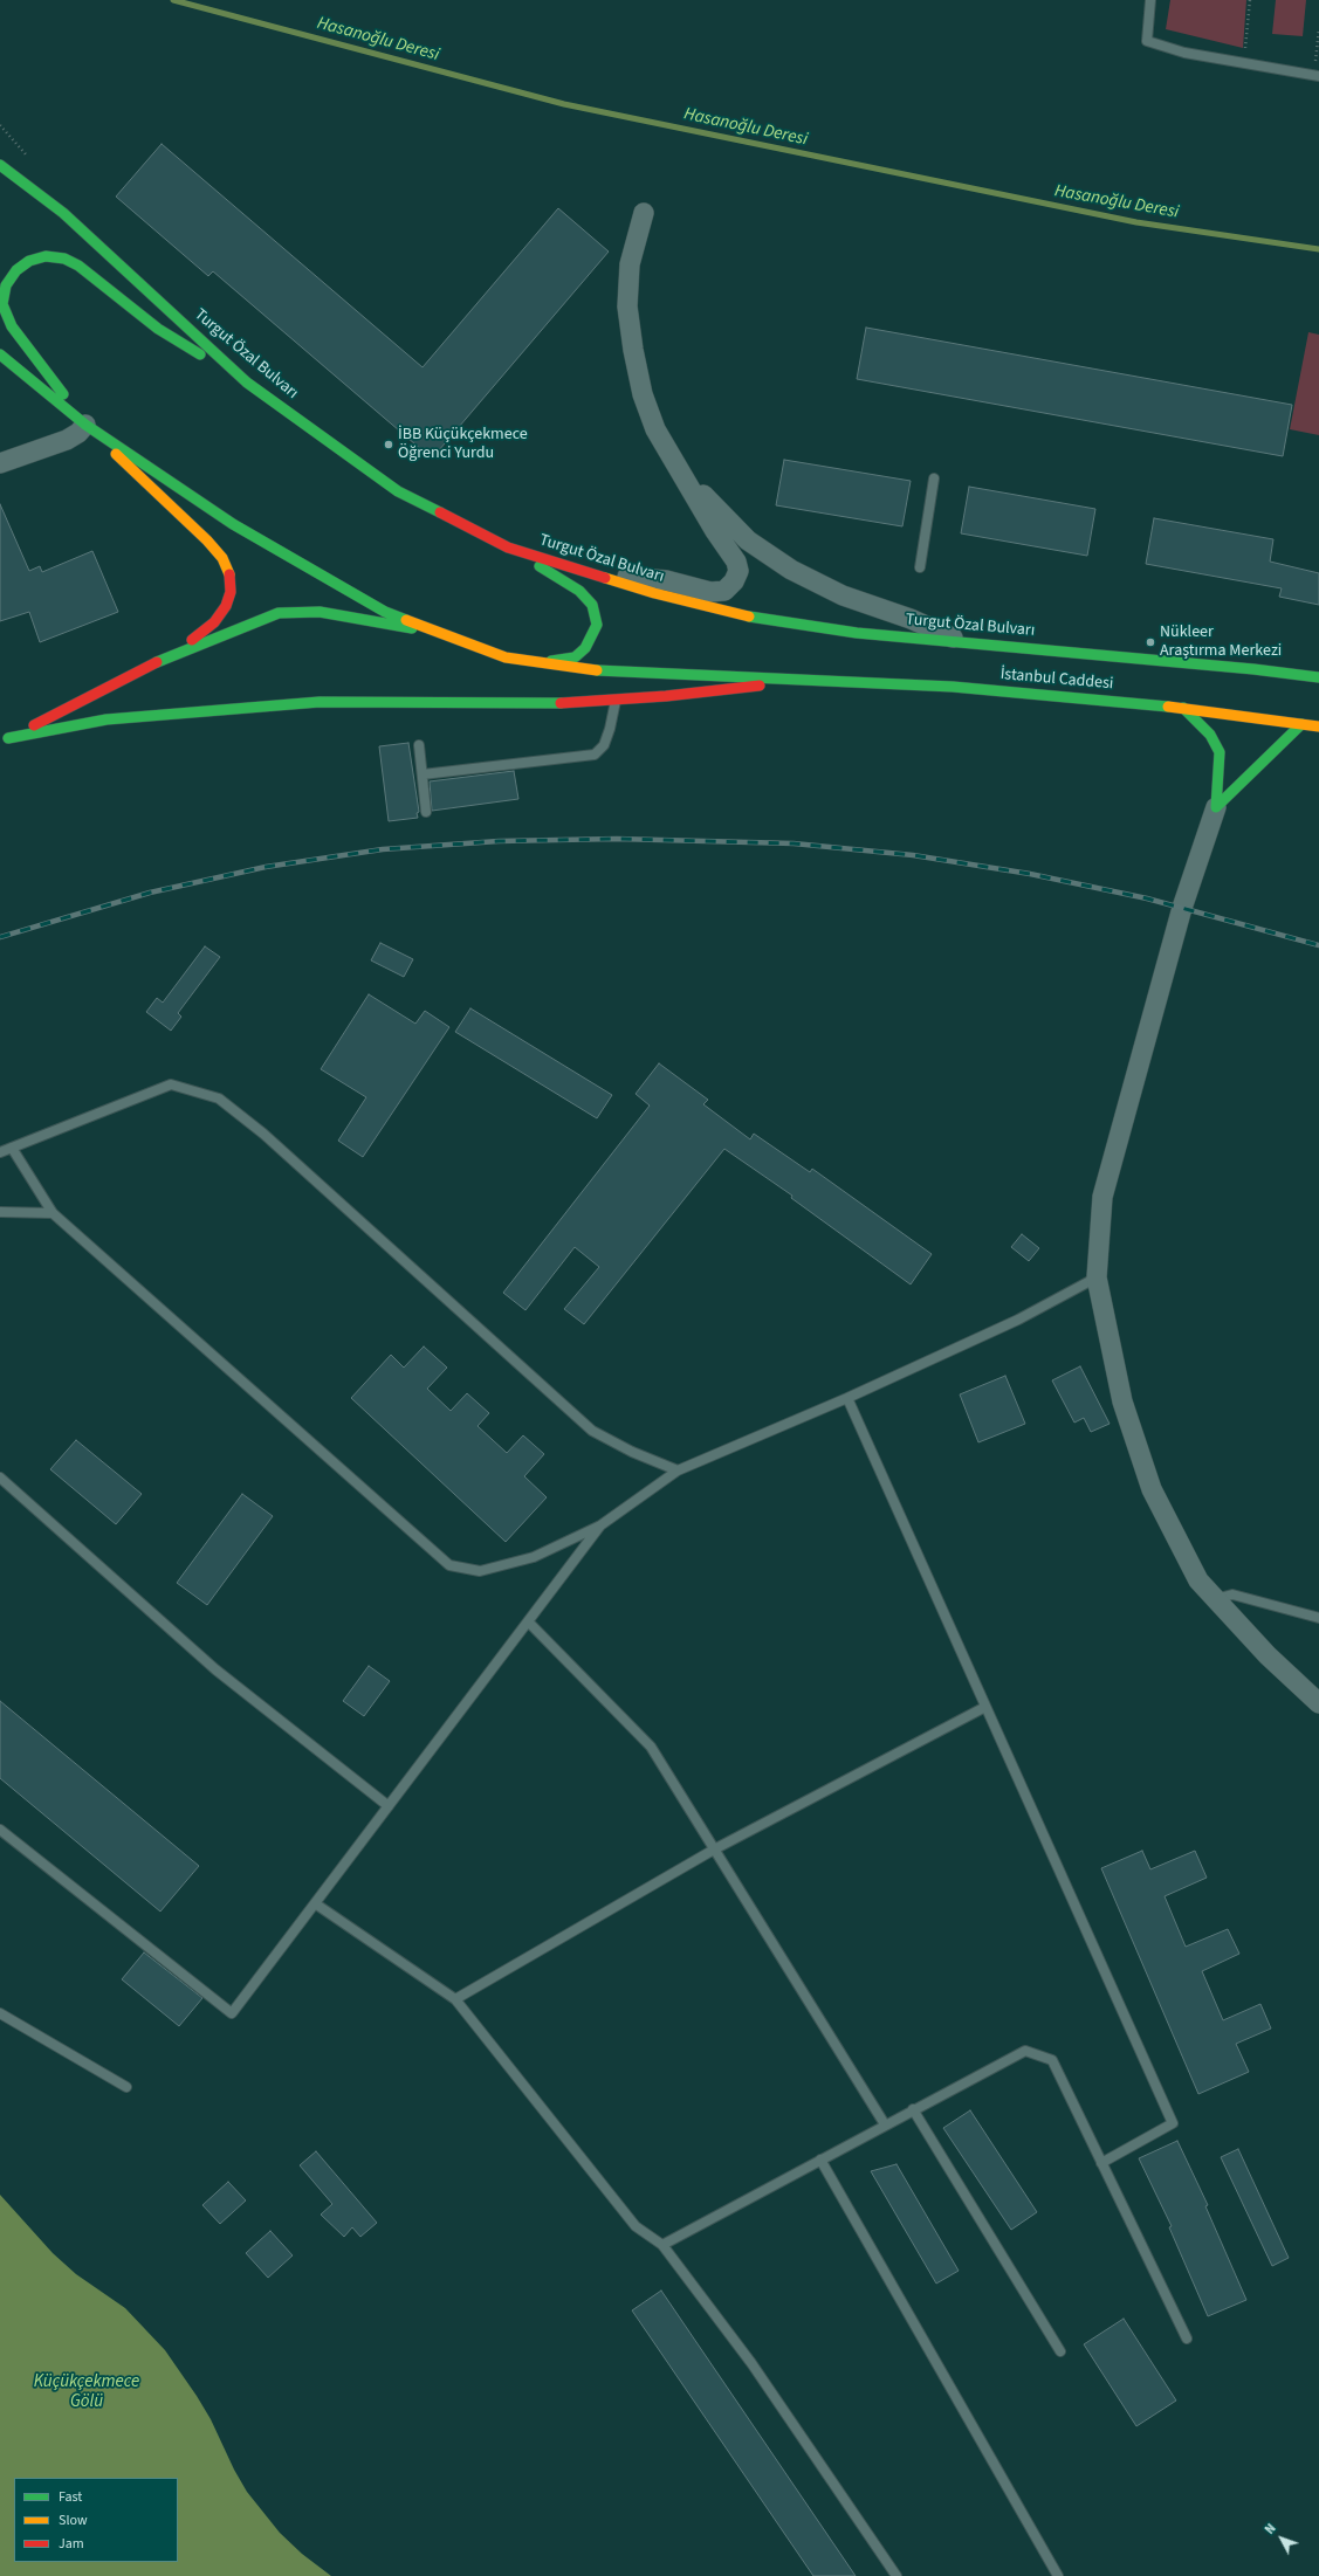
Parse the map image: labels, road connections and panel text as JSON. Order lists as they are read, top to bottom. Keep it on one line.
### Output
{"streets":{"main road":["Turgut Özal Bulvarı","İstanbul Caddesi"]},"water":["Hasanoğlu Deresi","Küçükçekmece Gölü"],"places":["İBB Küçükçekmece Öğrenci Yurdu","Nükleer Araştırma Merkezi"],"legend":["Fast","Slow","Jam"],"north":"top left"}
